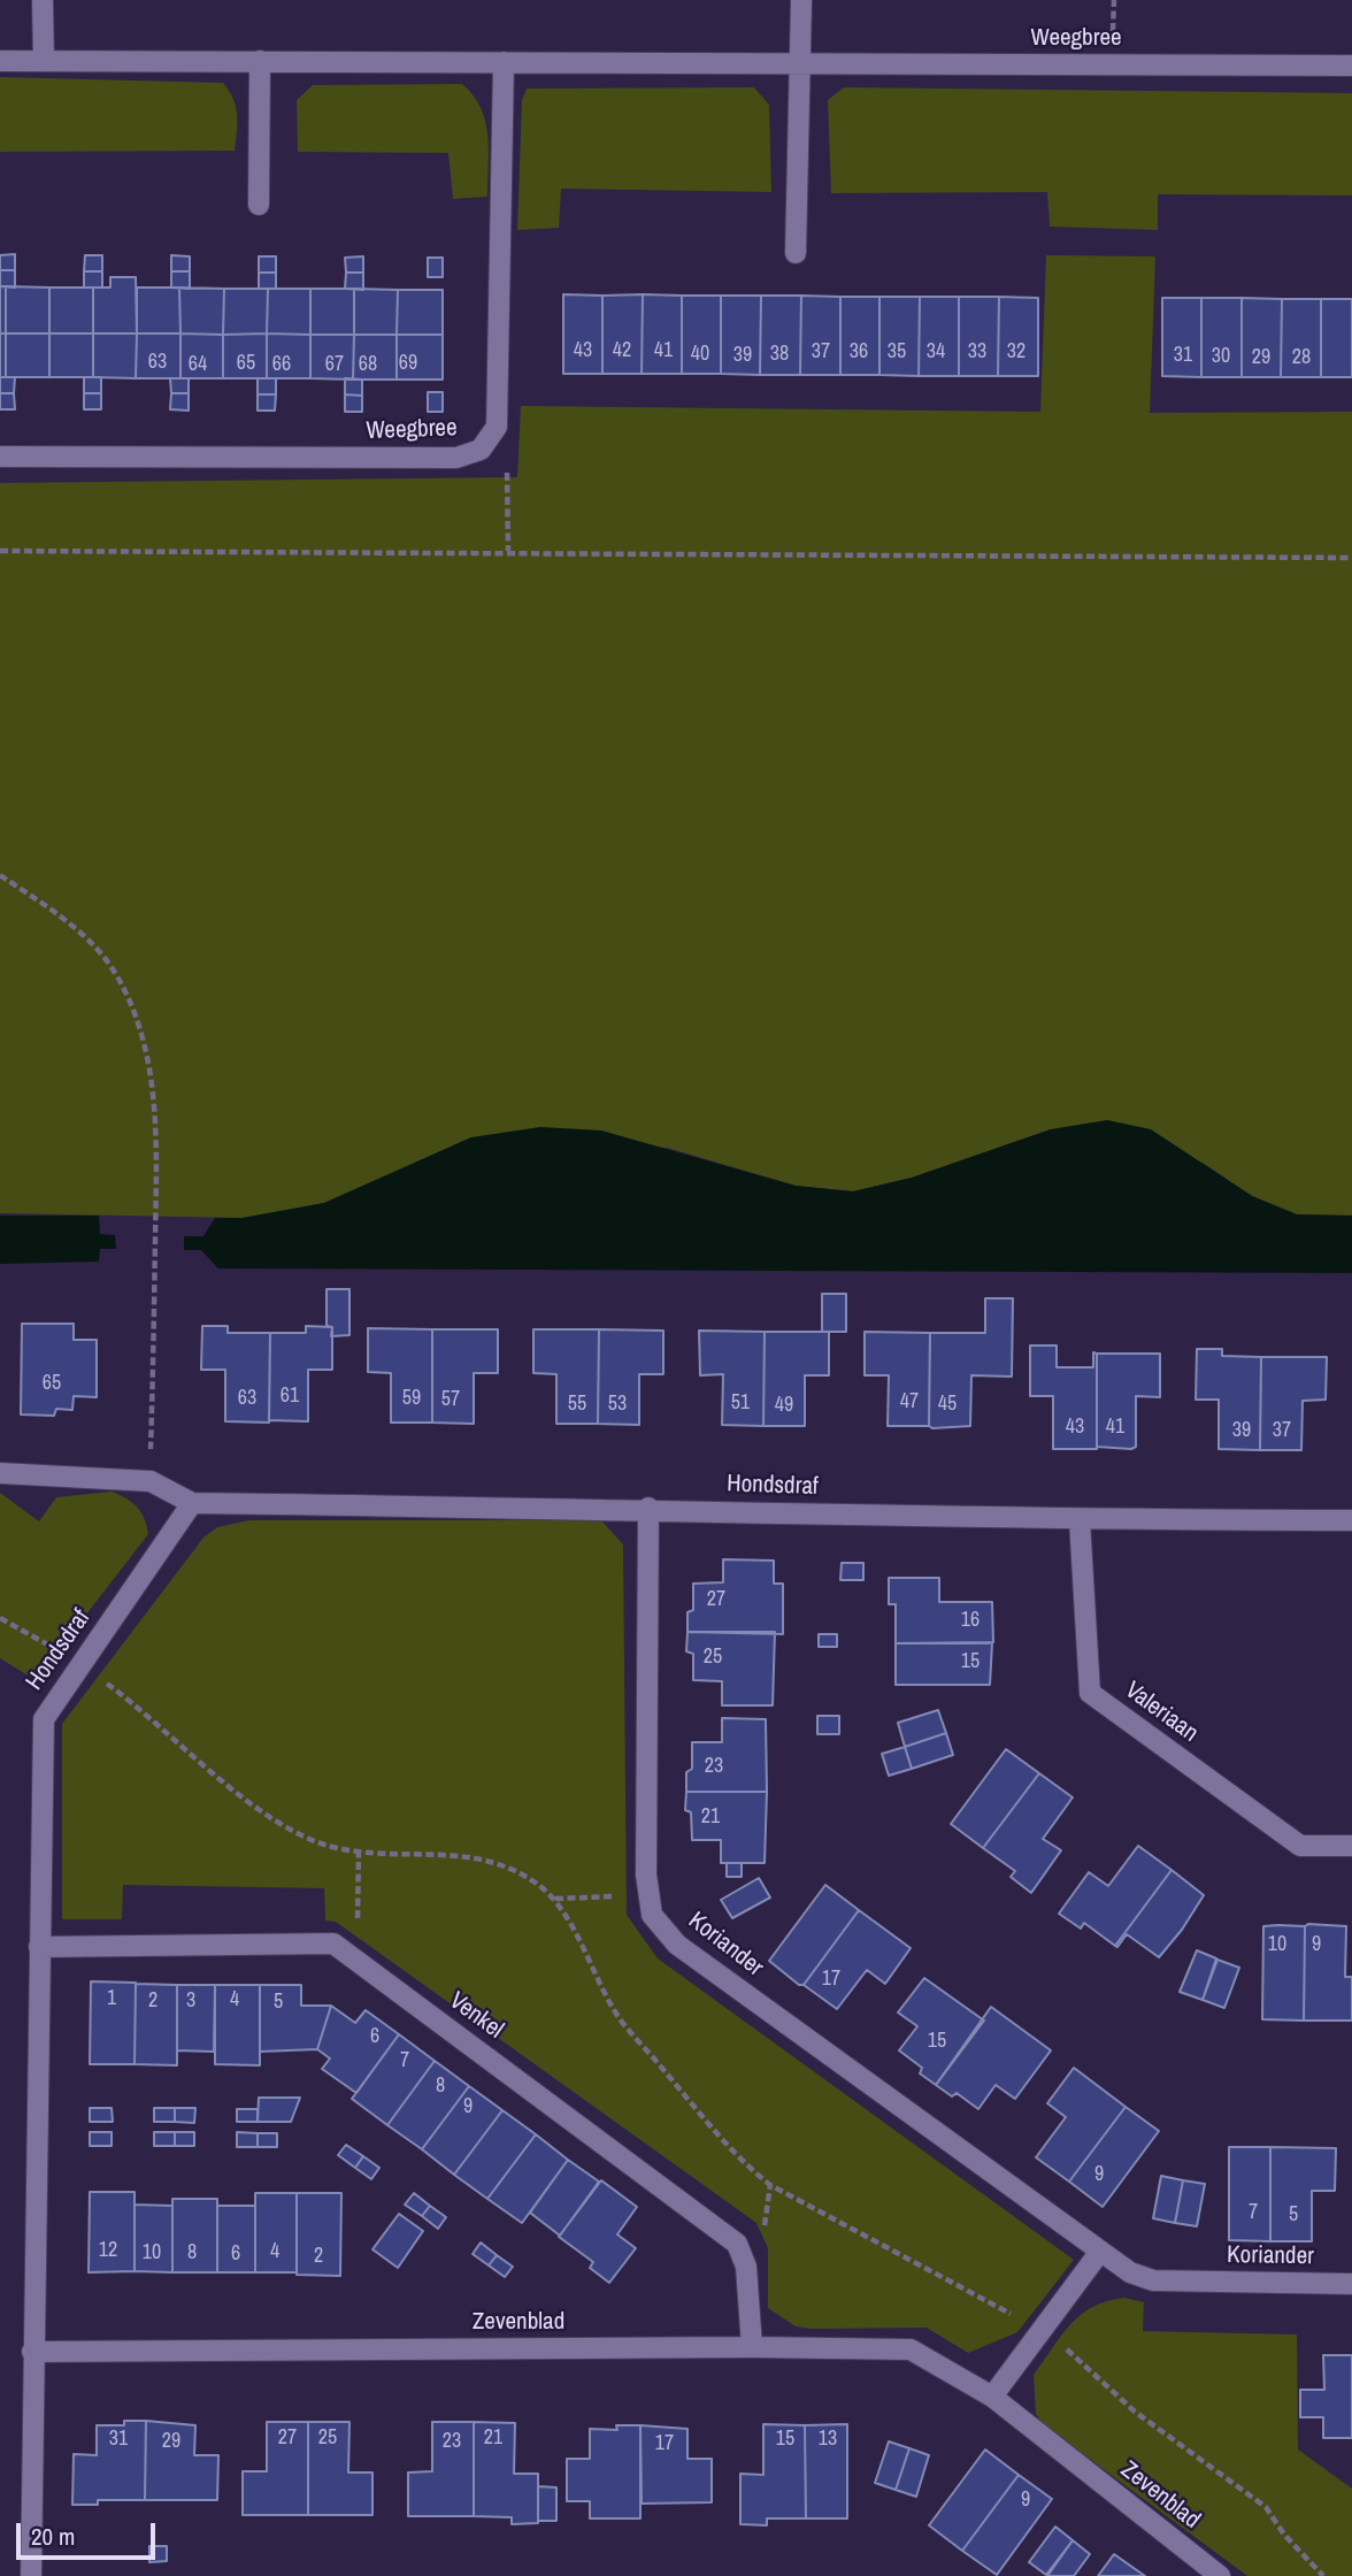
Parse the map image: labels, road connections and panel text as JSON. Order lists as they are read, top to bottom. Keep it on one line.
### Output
{"streets":{"street":["Weegbree","Hondsdraf","Valeriaan","Koriander","Venkel","Zevenblad"]},"crossings":[["Hondsdraf","Valeriaan"],["Hondsdraf","Koriander"],["Hondsdraf","Venkel"],["Hondsdraf","Zevenblad"],["Venkel","Zevenblad"]],"house_numbers":["43","42","41","37","36","35","34","33","32","40","38","39","31","30","29","28","63","65","69","64","66","67","68","65","61","63","59","57","47","51","55","53","45","49","43","41","39","37","27","16","25","15","23","21","10","9","17","1","4","2","3","5","6","15","7","8","9","9","7","5","12","4","10","8","6","2","27","25","21","31","15","13","29","23","17","9"],"scale_bar":"20 m"}
